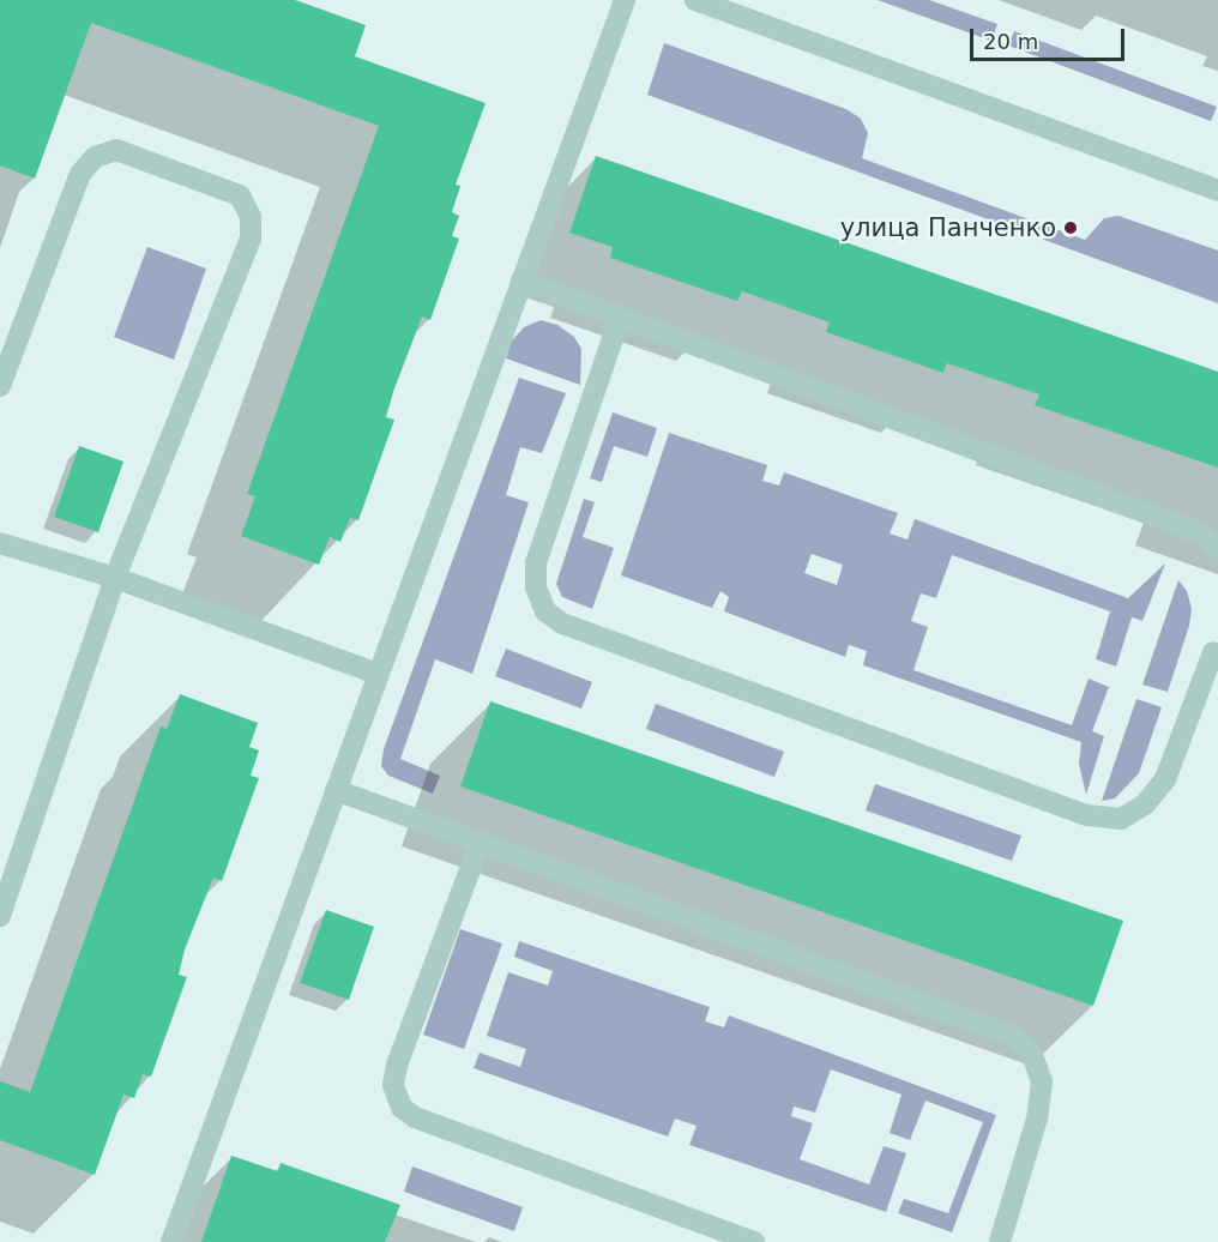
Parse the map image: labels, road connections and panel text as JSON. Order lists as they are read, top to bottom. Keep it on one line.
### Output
{"places":["улица Панченко"],"scale_bar":"20 m"}
